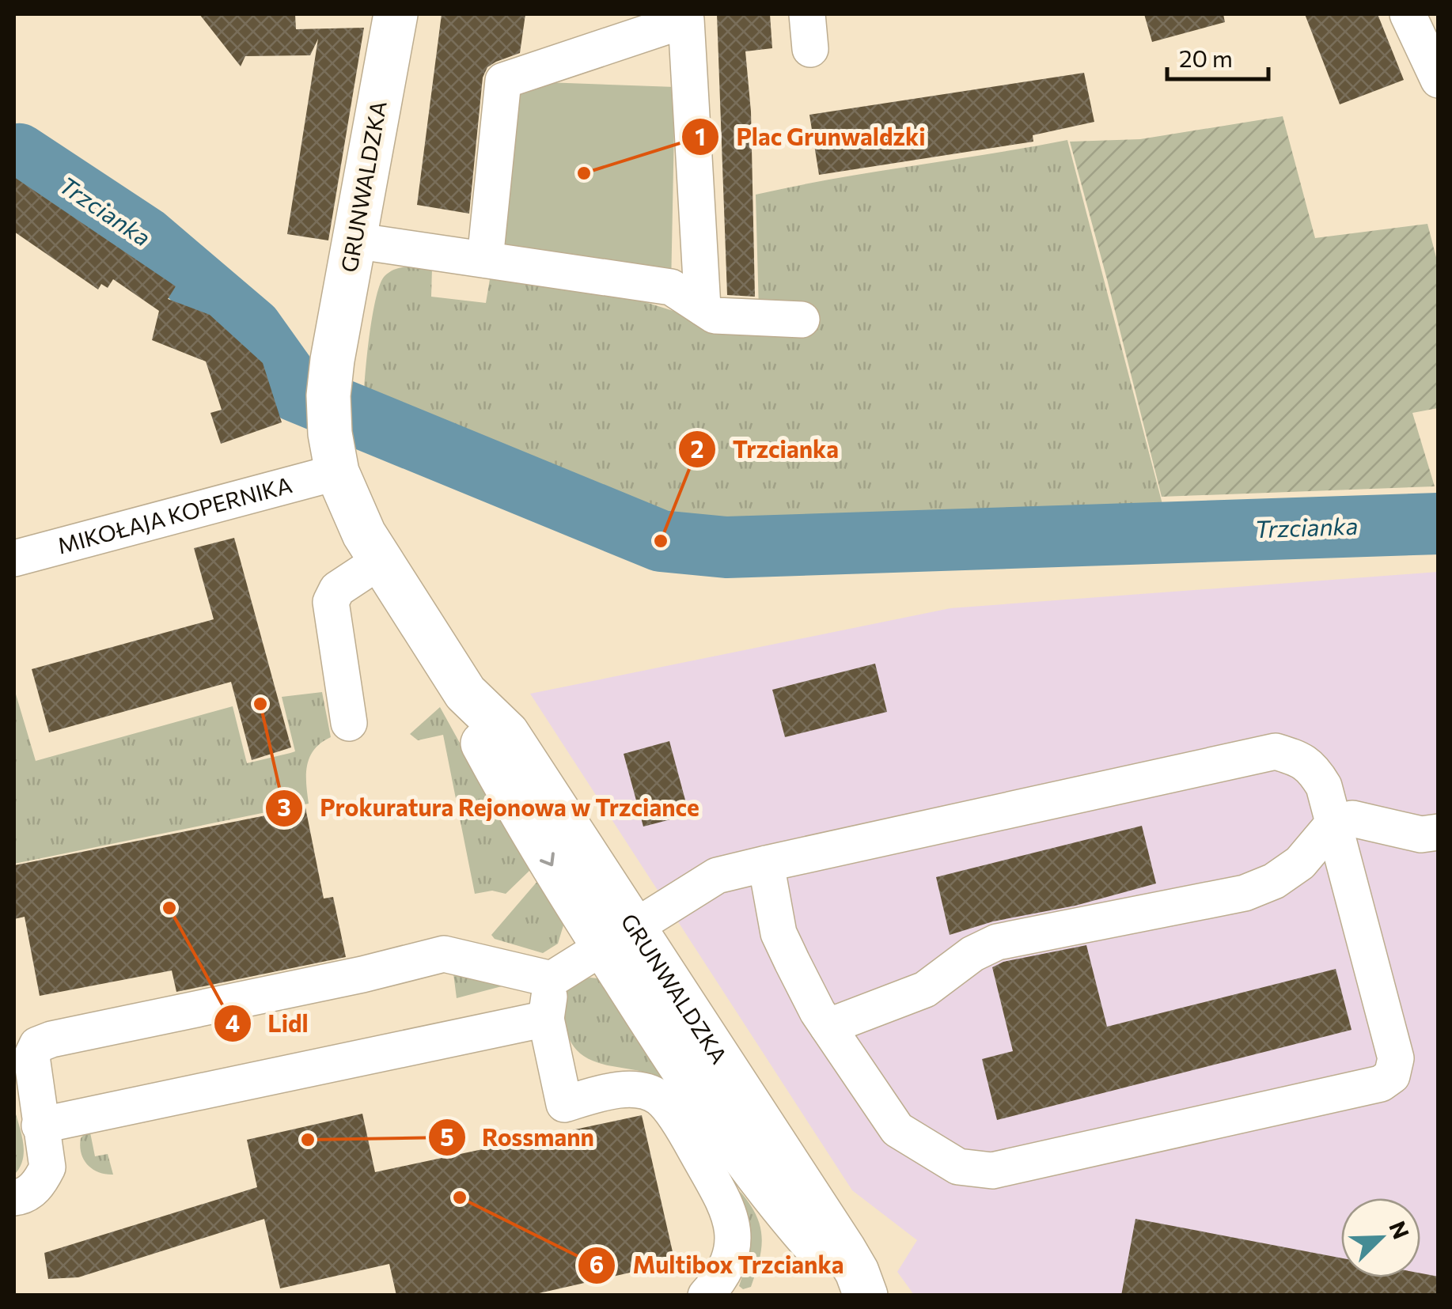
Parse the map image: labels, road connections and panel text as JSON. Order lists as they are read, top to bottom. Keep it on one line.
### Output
{"streets":{"main road":["GRUNWALDZKA"],"street":["MIKOŁAJA KOPERNIKA"]},"crossings":[["GRUNWALDZKA","MIKOŁAJA KOPERNIKA"]],"water":["Trzcianka"],"places":["Plac Grunwaldzki","Trzcianka","Prokuratura Rejonowa w Trzciance","Lidl","Rossmann","Multibox Trzcianka"],"scale_bar":"20 m","north":"top right"}
